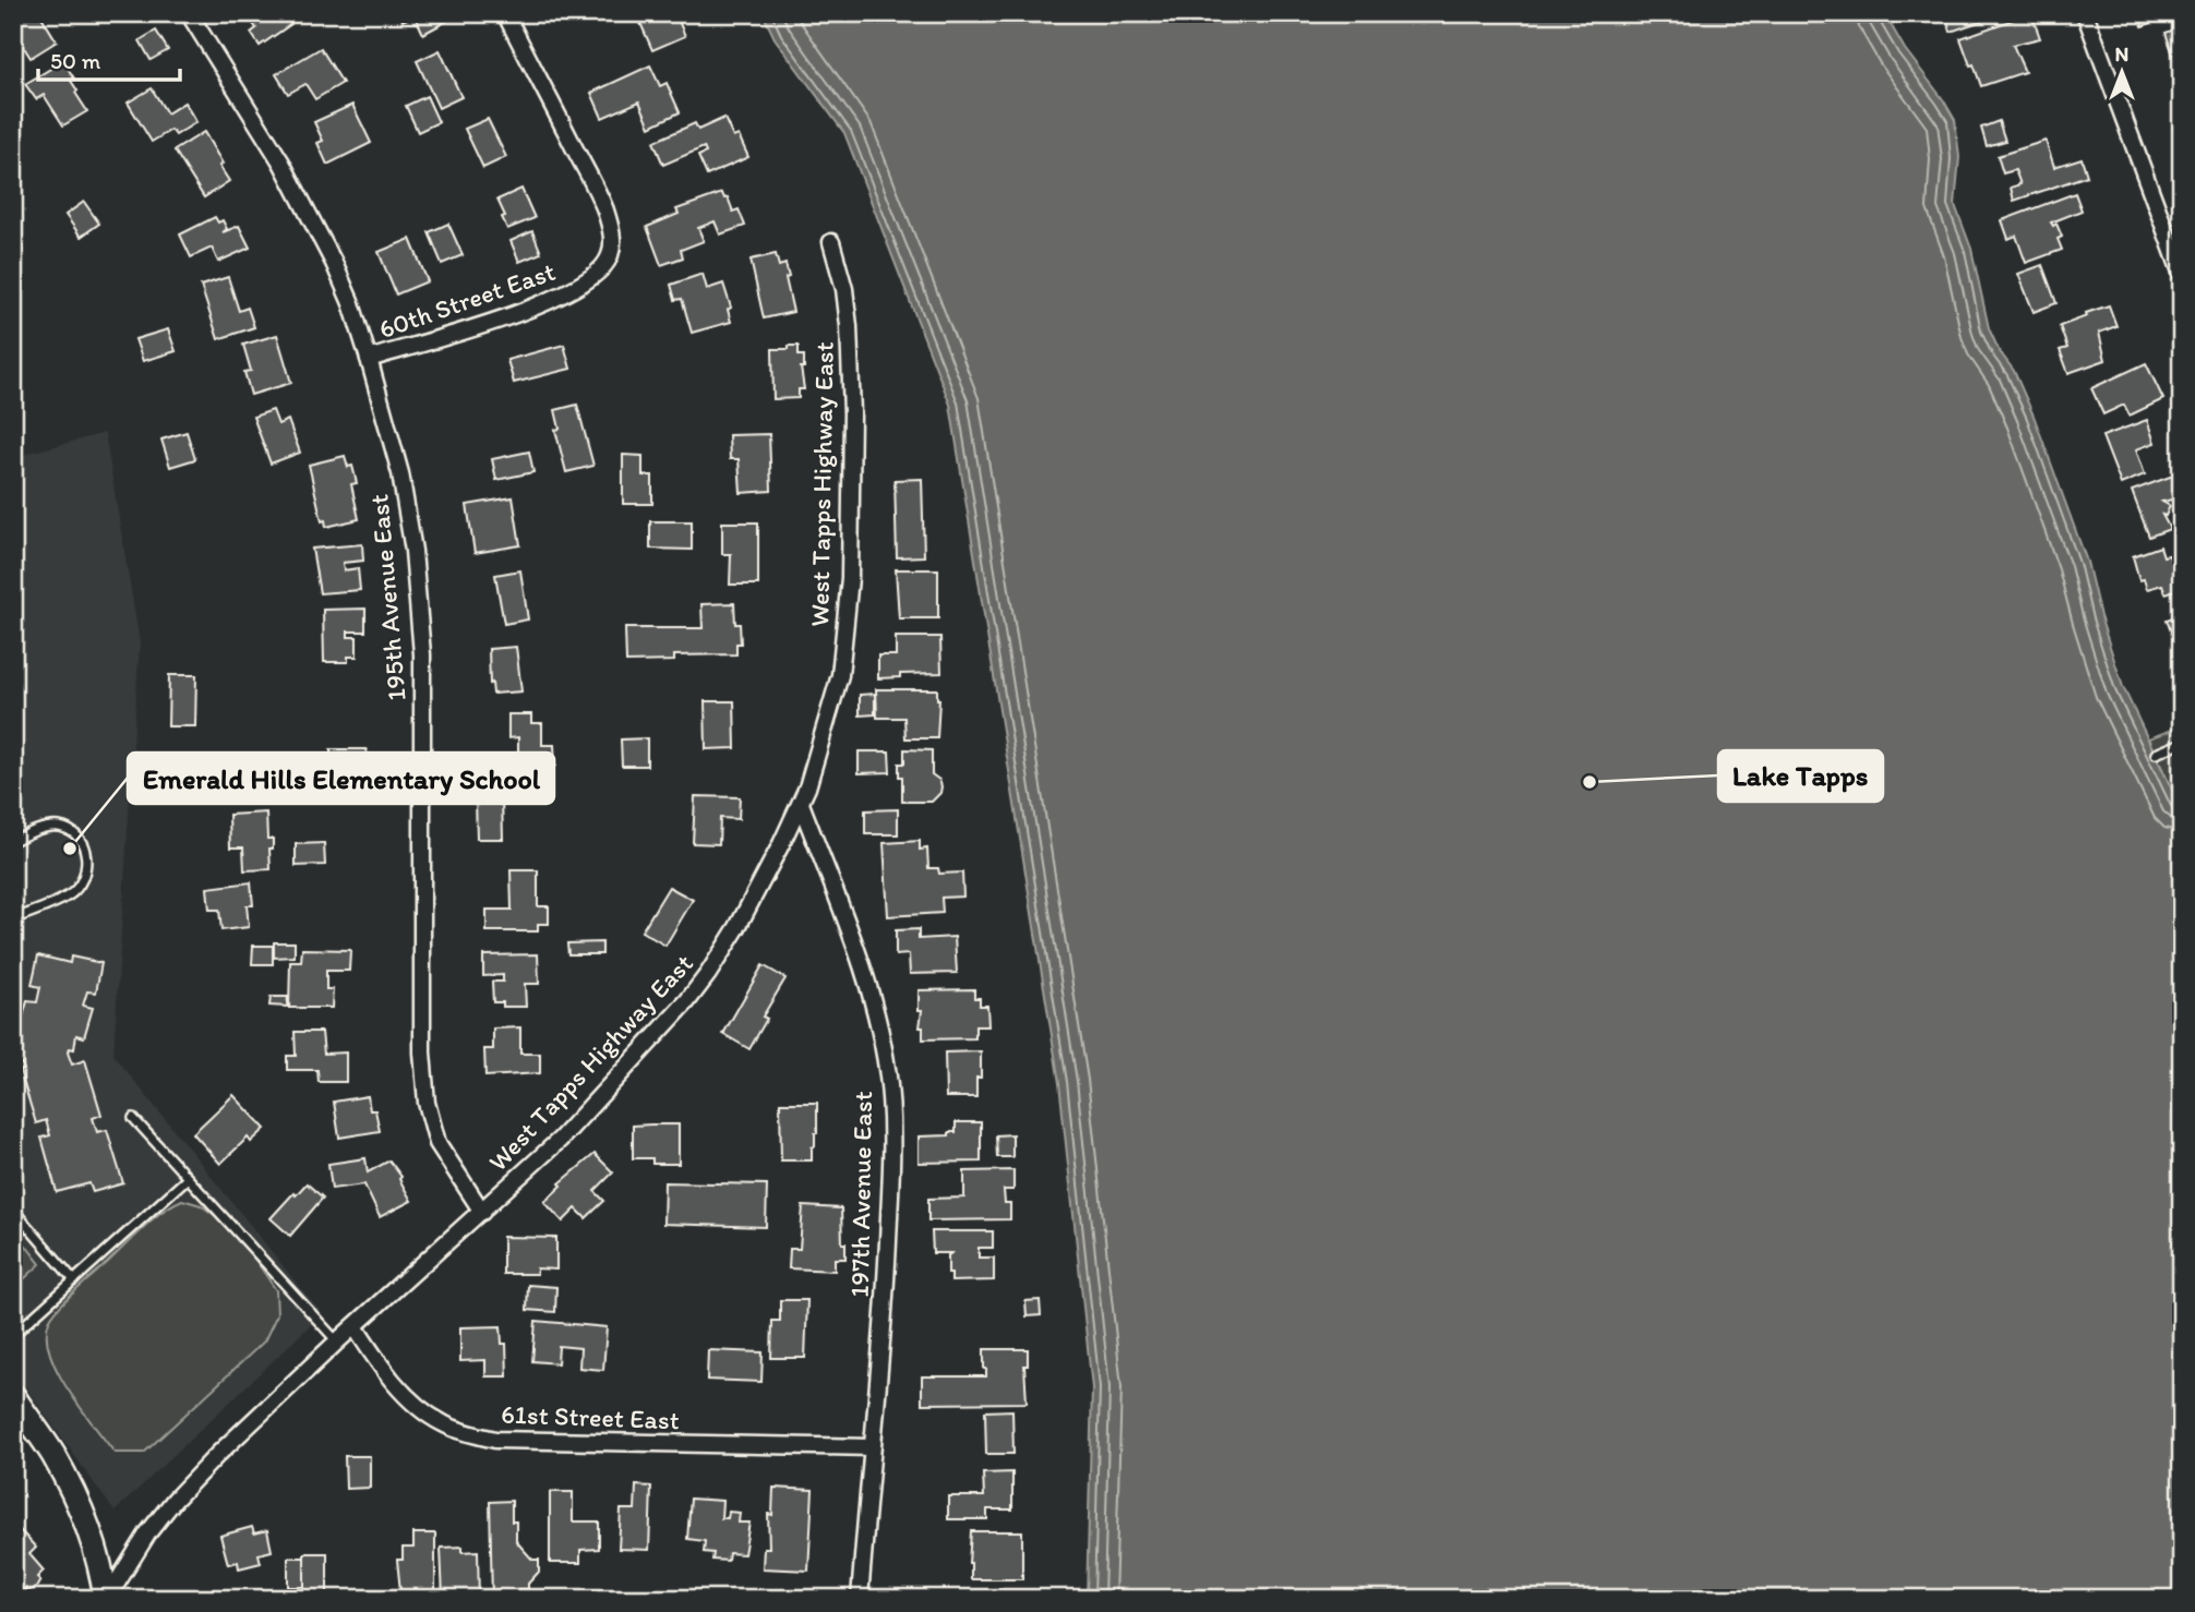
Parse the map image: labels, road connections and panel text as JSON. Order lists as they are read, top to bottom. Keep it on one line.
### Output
{"streets":{"street":["60th Street East","West Tapps Highway East","195th Avenue East","197th Avenue East","61st Street East"]},"crossings":[["60th Street East","195th Avenue East"],["West Tapps Highway East","195th Avenue East"],["West Tapps Highway East","197th Avenue East"],["West Tapps Highway East","61st Street East"],["197th Avenue East","61st Street East"]],"places":["Lake Tapps","Emerald Hills Elementary School"],"scale_bar":"50 m","north":"top"}
